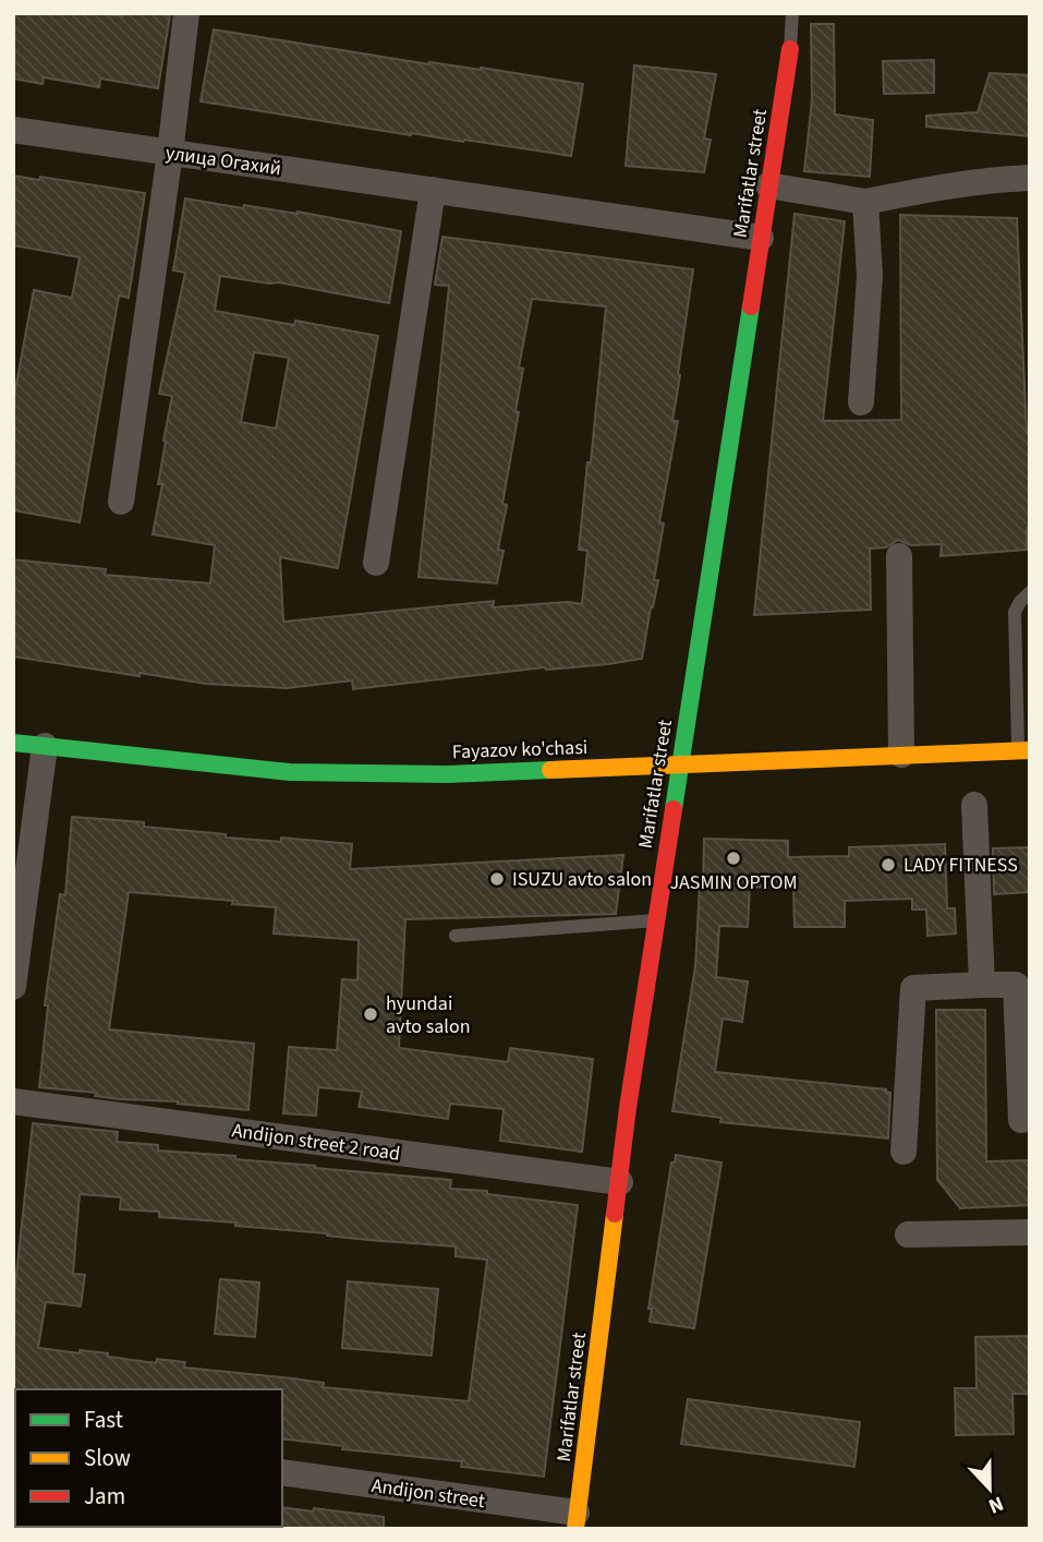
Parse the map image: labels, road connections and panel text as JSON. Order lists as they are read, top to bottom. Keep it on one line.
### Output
{"streets":{"street":["улица Огахий","Marifatlar street","Fayazov ko'chasi","Andijon street 2 road","Andijon street"]},"crossings":[["улица Огахий","Marifatlar street"],["Marifatlar street","Fayazov ko'chasi"],["Marifatlar street","Andijon street 2 road"],["Marifatlar street","Andijon street"]],"places":["JASMIN OPTOM","LADY FITNESS","ISUZU avto salon","hyundai avto salon"],"legend":["Fast","Slow","Jam"],"north":"bottom"}
